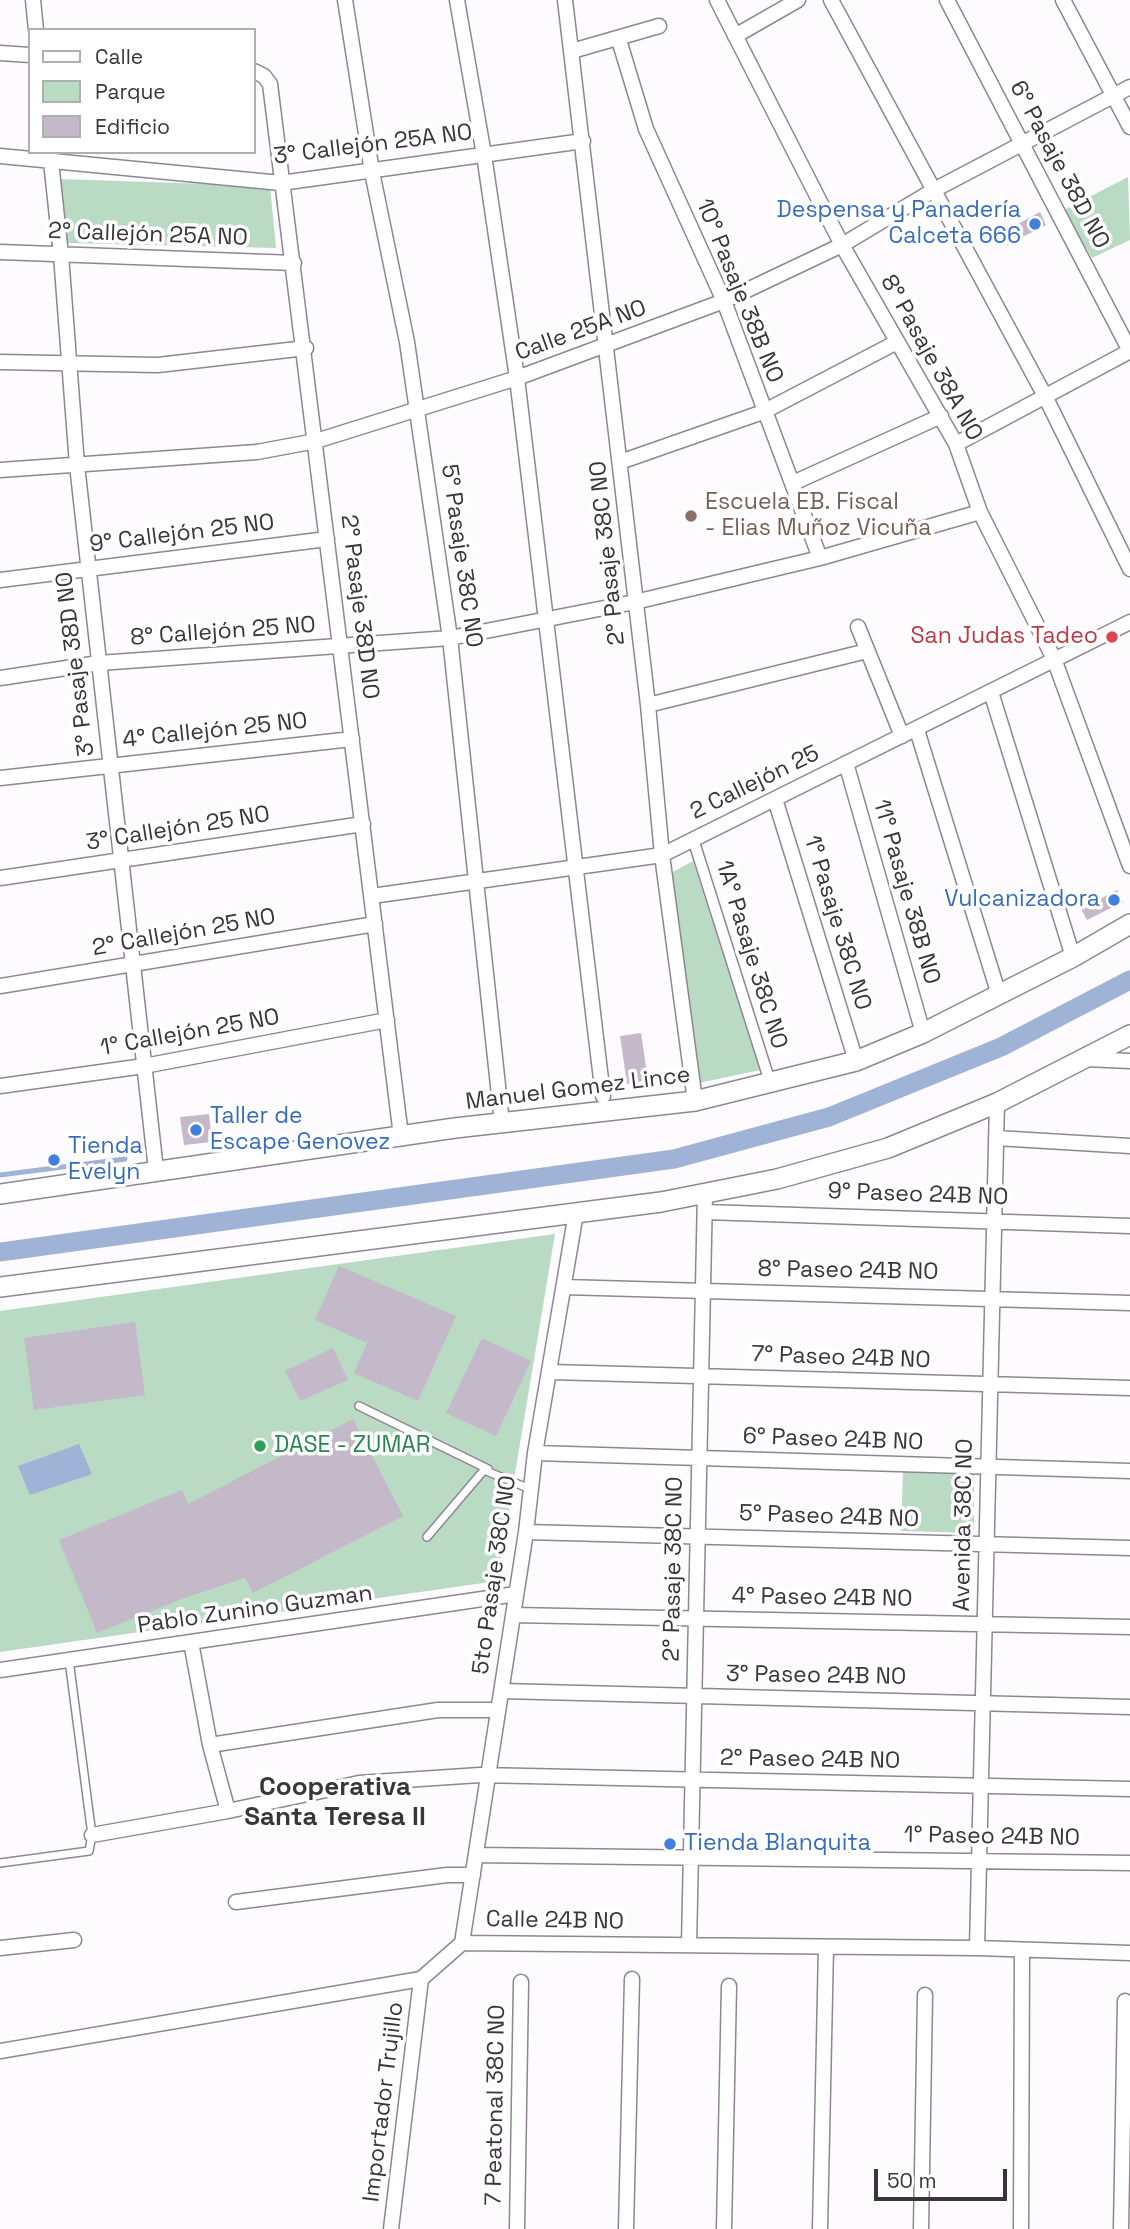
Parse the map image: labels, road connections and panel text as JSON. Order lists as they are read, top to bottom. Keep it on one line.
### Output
{"streets":{"main road":["Manuel Gomez Lince"],"street":["3° Callejón 25A NO","6° Pasaje 38D NO","2° Callejón 25A NO","10° Pasaje 38B NO","Calle 25A NO","8° Pasaje 38A NO","9° Callejón 25 NO","2° Pasaje 38C NO","5° Pasaje 38C NO","2° Pasaje 38D NO","8° Callejón 25 NO","3° Pasaje 38D NO","4° Callejón 25 NO","2 Callejón 25","3° Callejón 25 NO","11° Pasaje 38B NO","1° Pasaje 38C NO","2° Callejón 25 NO","1A° Pasaje 38C NO","1° Callejón 25 NO","9° Paseo 24B NO","8° Paseo 24B NO","7° Paseo 24B NO","6° Paseo 24B NO","5° Paseo 24B NO","Avenida 38C NO","5to Pasaje 38C NO","4° Paseo 24B NO","Pablo Zunino Guzman","3° Paseo 24B NO","2° Paseo 24B NO","1° Paseo 24B NO","Calle 24B NO","Importador Trujillo","7 Peatonal 38C NO"]},"crossings":[["3° Callejón 25A NO","2° Pasaje 38C NO"],["3° Callejón 25A NO","5° Pasaje 38C NO"],["3° Callejón 25A NO","2° Pasaje 38D NO"],["3° Callejón 25A NO","3° Pasaje 38D NO"],["6° Pasaje 38D NO","Calle 25A NO"],["2° Callejón 25A NO","2° Pasaje 38D NO"],["2° Callejón 25A NO","3° Pasaje 38D NO"],["10° Pasaje 38B NO","Calle 25A NO"],["10° Pasaje 38B NO","8° Callejón 25 NO"],["Calle 25A NO","8° Pasaje 38A NO"],["Calle 25A NO","2° Pasaje 38C NO"],["Calle 25A NO","5° Pasaje 38C NO"],["Calle 25A NO","2° Pasaje 38D NO"],["Calle 25A NO","3° Pasaje 38D NO"],["8° Pasaje 38A NO","8° Callejón 25 NO"],["8° Pasaje 38A NO","2 Callejón 25"],["9° Callejón 25 NO","2° Pasaje 38D NO"],["9° Callejón 25 NO","3° Pasaje 38D NO"],["2° Pasaje 38C NO","8° Callejón 25 NO"],["2° Pasaje 38C NO","2 Callejón 25"],["2° Pasaje 38C NO","Manuel Gomez Lince"],["2° Pasaje 38C NO","9° Paseo 24B NO"],["2° Pasaje 38C NO","8° Paseo 24B NO"],["2° Pasaje 38C NO","7° Paseo 24B NO"],["2° Pasaje 38C NO","6° Paseo 24B NO"],["2° Pasaje 38C NO","5° Paseo 24B NO"],["2° Pasaje 38C NO","4° Paseo 24B NO"],["2° Pasaje 38C NO","3° Paseo 24B NO"],["2° Pasaje 38C NO","2° Paseo 24B NO"],["2° Pasaje 38C NO","1° Paseo 24B NO"],["2° Pasaje 38C NO","Calle 24B NO"],["5° Pasaje 38C NO","8° Callejón 25 NO"],["5° Pasaje 38C NO","2 Callejón 25"],["5° Pasaje 38C NO","Manuel Gomez Lince"],["2° Pasaje 38D NO","8° Callejón 25 NO"],["2° Pasaje 38D NO","4° Callejón 25 NO"],["2° Pasaje 38D NO","2 Callejón 25"],["2° Pasaje 38D NO","3° Callejón 25 NO"],["2° Pasaje 38D NO","2° Callejón 25 NO"],["2° Pasaje 38D NO","1° Callejón 25 NO"],["2° Pasaje 38D NO","Manuel Gomez Lince"],["8° Callejón 25 NO","3° Pasaje 38D NO"],["3° Pasaje 38D NO","4° Callejón 25 NO"],["3° Pasaje 38D NO","3° Callejón 25 NO"],["3° Pasaje 38D NO","2° Callejón 25 NO"],["3° Pasaje 38D NO","1° Callejón 25 NO"],["3° Pasaje 38D NO","Manuel Gomez Lince"],["2 Callejón 25","11° Pasaje 38B NO"],["2 Callejón 25","1° Pasaje 38C NO"],["2 Callejón 25","1A° Pasaje 38C NO"],["11° Pasaje 38B NO","Manuel Gomez Lince"],["1° Pasaje 38C NO","Manuel Gomez Lince"],["1A° Pasaje 38C NO","Manuel Gomez Lince"],["9° Paseo 24B NO","Avenida 38C NO"],["8° Paseo 24B NO","Avenida 38C NO"],["8° Paseo 24B NO","5to Pasaje 38C NO"],["7° Paseo 24B NO","Avenida 38C NO"],["7° Paseo 24B NO","5to Pasaje 38C NO"],["6° Paseo 24B NO","Avenida 38C NO"],["6° Paseo 24B NO","5to Pasaje 38C NO"],["5° Paseo 24B NO","Avenida 38C NO"],["5° Paseo 24B NO","5to Pasaje 38C NO"],["Avenida 38C NO","4° Paseo 24B NO"],["Avenida 38C NO","3° Paseo 24B NO"],["Avenida 38C NO","2° Paseo 24B NO"],["Avenida 38C NO","1° Paseo 24B NO"],["Avenida 38C NO","Calle 24B NO"],["5to Pasaje 38C NO","4° Paseo 24B NO"],["5to Pasaje 38C NO","Pablo Zunino Guzman"],["5to Pasaje 38C NO","3° Paseo 24B NO"],["5to Pasaje 38C NO","2° Paseo 24B NO"],["5to Pasaje 38C NO","1° Paseo 24B NO"],["5to Pasaje 38C NO","Calle 24B NO"],["Calle 24B NO","Importador Trujillo"]],"districts":["Cooperativa Santa Teresa II"],"places":["Despensa y Panadería Calceta 666","Escuela EB. Fiscal - Elias Muñoz Vicuña","San Judas Tadeo","Vulcanizadora","Taller de Escape Genovez","Tienda Evelyn","DASE - ZUMAR","Tienda Blanquita"],"legend":["Calle","Parque","Edificio"],"scale_bar":"50 m"}
